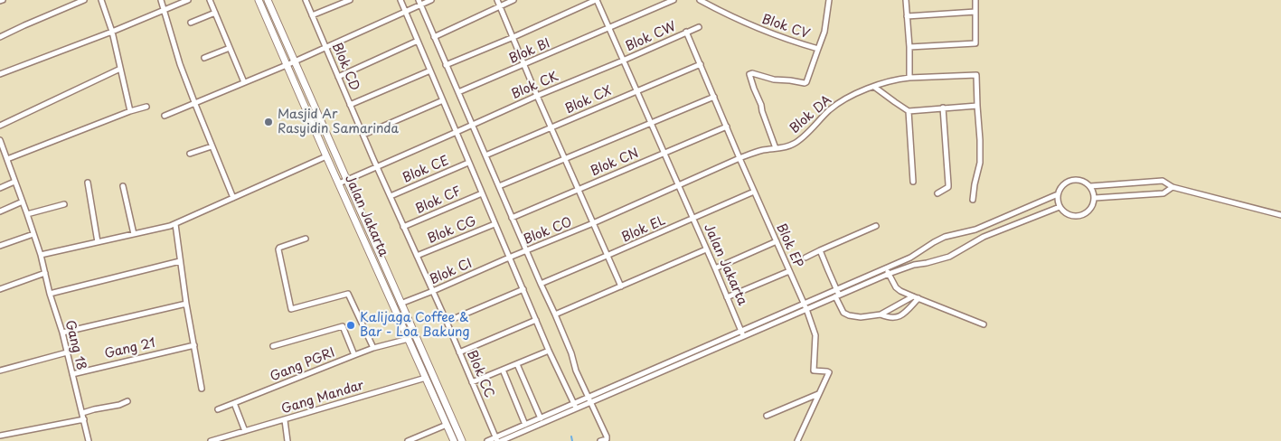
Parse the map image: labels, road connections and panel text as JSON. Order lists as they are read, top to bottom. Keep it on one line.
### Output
{"streets":{"main road":["Jalan Jakarta"],"street":["Blok CV","Blok CW","Blok BI","Blok CD","Blok CK","Blok CX","Blok DA","Blok CN","Blok CE","Blok CF","Blok EL","Blok CG","Blok CO","Blok EP","Blok CI","Gang 18","Gang 21","Gang PGRI","Blok CC","Gang Mandar"]},"crossings":[["Blok CV","Blok DA"],["Blok CW","Blok CK"],["Blok CW","Jalan Jakarta"],["Blok CW","Blok EP"],["Blok BI","Jalan Jakarta"],["Blok CD","Blok CE"],["Blok CD","Blok CF"],["Blok CD","Blok CG"],["Blok CD","Blok CI"],["Blok CD","Blok CC"],["Blok CK","Jalan Jakarta"],["Blok CX","Jalan Jakarta"],["Blok CX","Blok EP"],["Blok DA","Jalan Jakarta"],["Blok DA","Blok CO"],["Blok DA","Blok EP"],["Blok CN","Jalan Jakarta"],["Blok CN","Blok EP"],["Jalan Jakarta","Blok EL"],["Jalan Jakarta","Blok CO"],["Jalan Jakarta","Blok CI"],["Jalan Jakarta","Gang PGRI"],["Jalan Jakarta","Gang Mandar"],["Blok EL","Blok EP"],["Blok CO","Blok CI"],["Blok CI","Blok CC"],["Gang 18","Gang 21"]],"places":["Masjid Ar Rasyidin Samarinda","Kalijaga Coffee & Bar - Loa Bakung"]}
